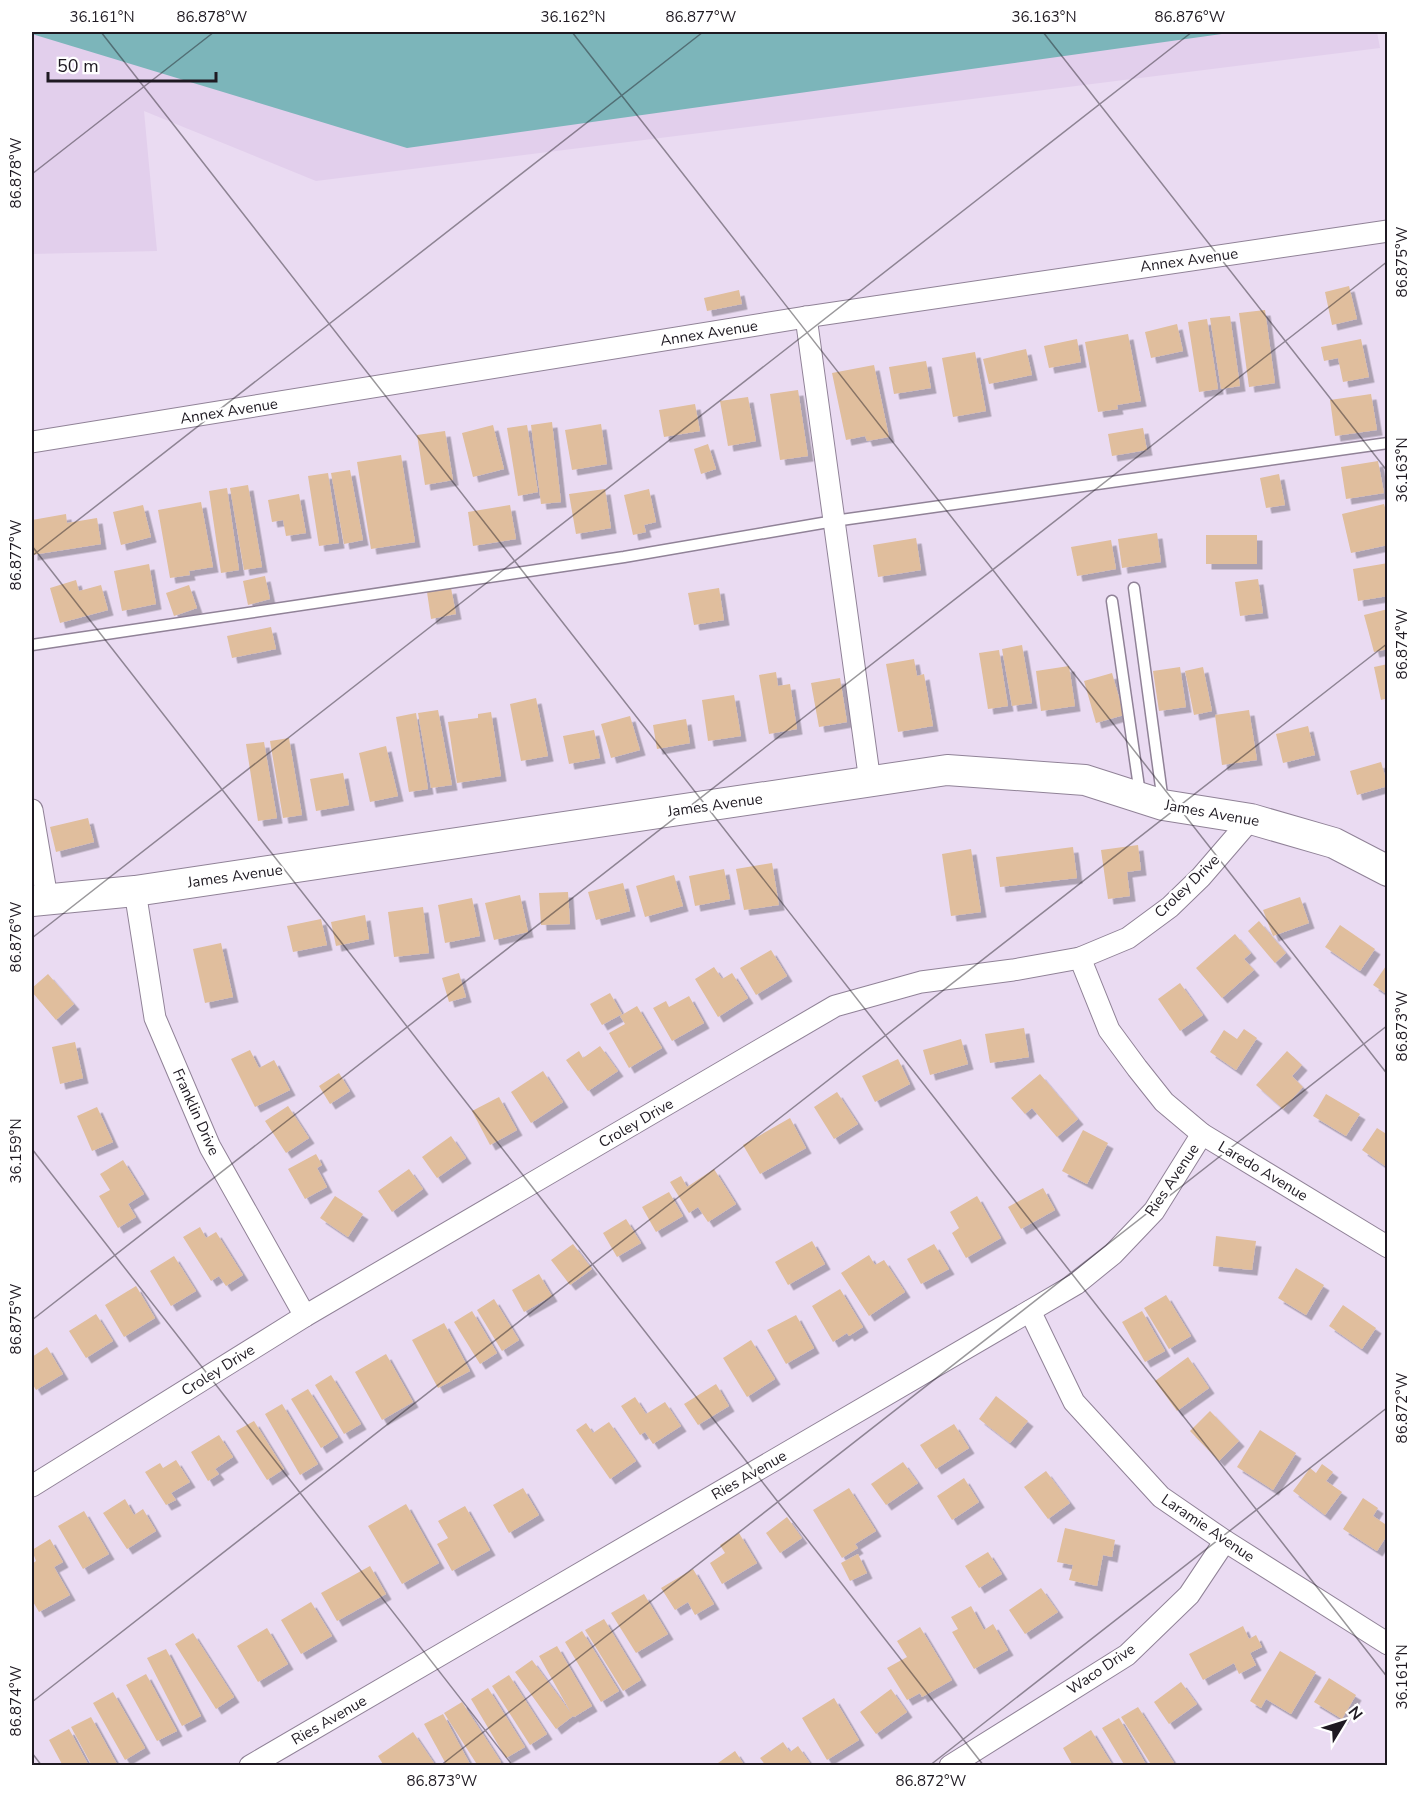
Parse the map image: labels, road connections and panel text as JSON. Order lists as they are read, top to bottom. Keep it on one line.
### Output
{"streets":{"street":["Annex Avenue","James Avenue","Croley Drive","Franklin Drive","Laredo Avenue","Ries Avenue","Laramie Avenue","Waco Drive"]},"crossings":[["James Avenue","Croley Drive"],["James Avenue","Franklin Drive"],["Croley Drive","Franklin Drive"],["Croley Drive","Laredo Avenue"],["Laredo Avenue","Ries Avenue"],["Ries Avenue","Laramie Avenue"],["Laramie Avenue","Waco Drive"]],"scale_bar":"50 m","north":"top right","coordinates":["36.161°N","86.878°W","36.162°N","86.877°W","36.163°N","86.876°W","86.875°W","86.874°W","86.873°W","36.159°N","86.872°W"]}
